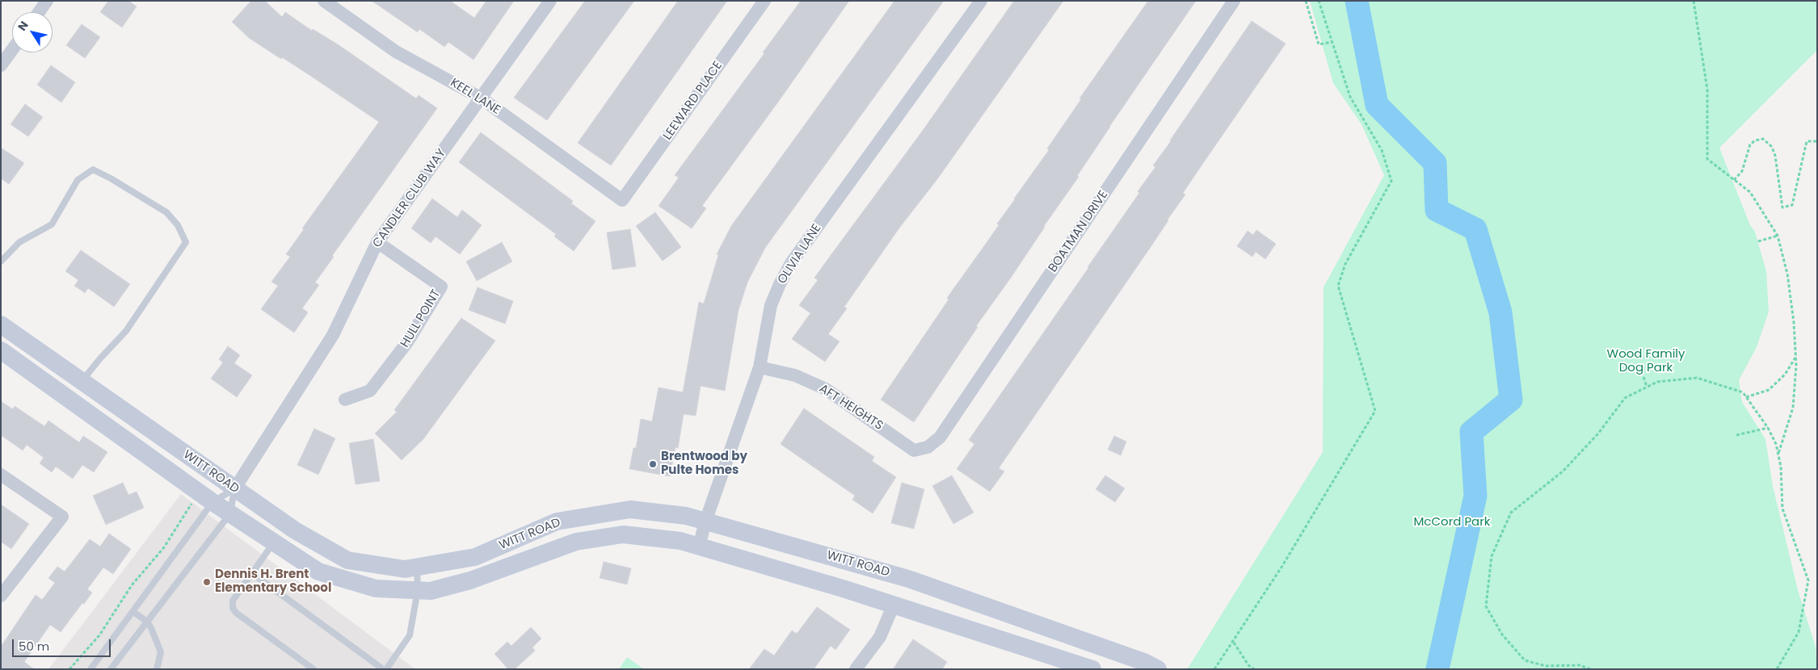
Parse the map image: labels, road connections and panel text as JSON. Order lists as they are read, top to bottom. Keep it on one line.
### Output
{"streets":{"street":["KEEL LANE","LEEWARD PLACE","CANDLER CLUB WAY","BOATMAN DRIVE","OLIVIA LANE","HULL POINT","AFT HEIGHTS","WITT ROAD"]},"crossings":[["KEEL LANE","LEEWARD PLACE"],["KEEL LANE","CANDLER CLUB WAY"],["CANDLER CLUB WAY","HULL POINT"],["CANDLER CLUB WAY","WITT ROAD"],["BOATMAN DRIVE","AFT HEIGHTS"],["OLIVIA LANE","AFT HEIGHTS"],["OLIVIA LANE","WITT ROAD"]],"parks":["Wood Family Dog Park","McCord Park"],"places":["Brentwood by Pulte Homes","Dennis H. Brent Elementary School"],"scale_bar":"50 m","north":"top left"}
